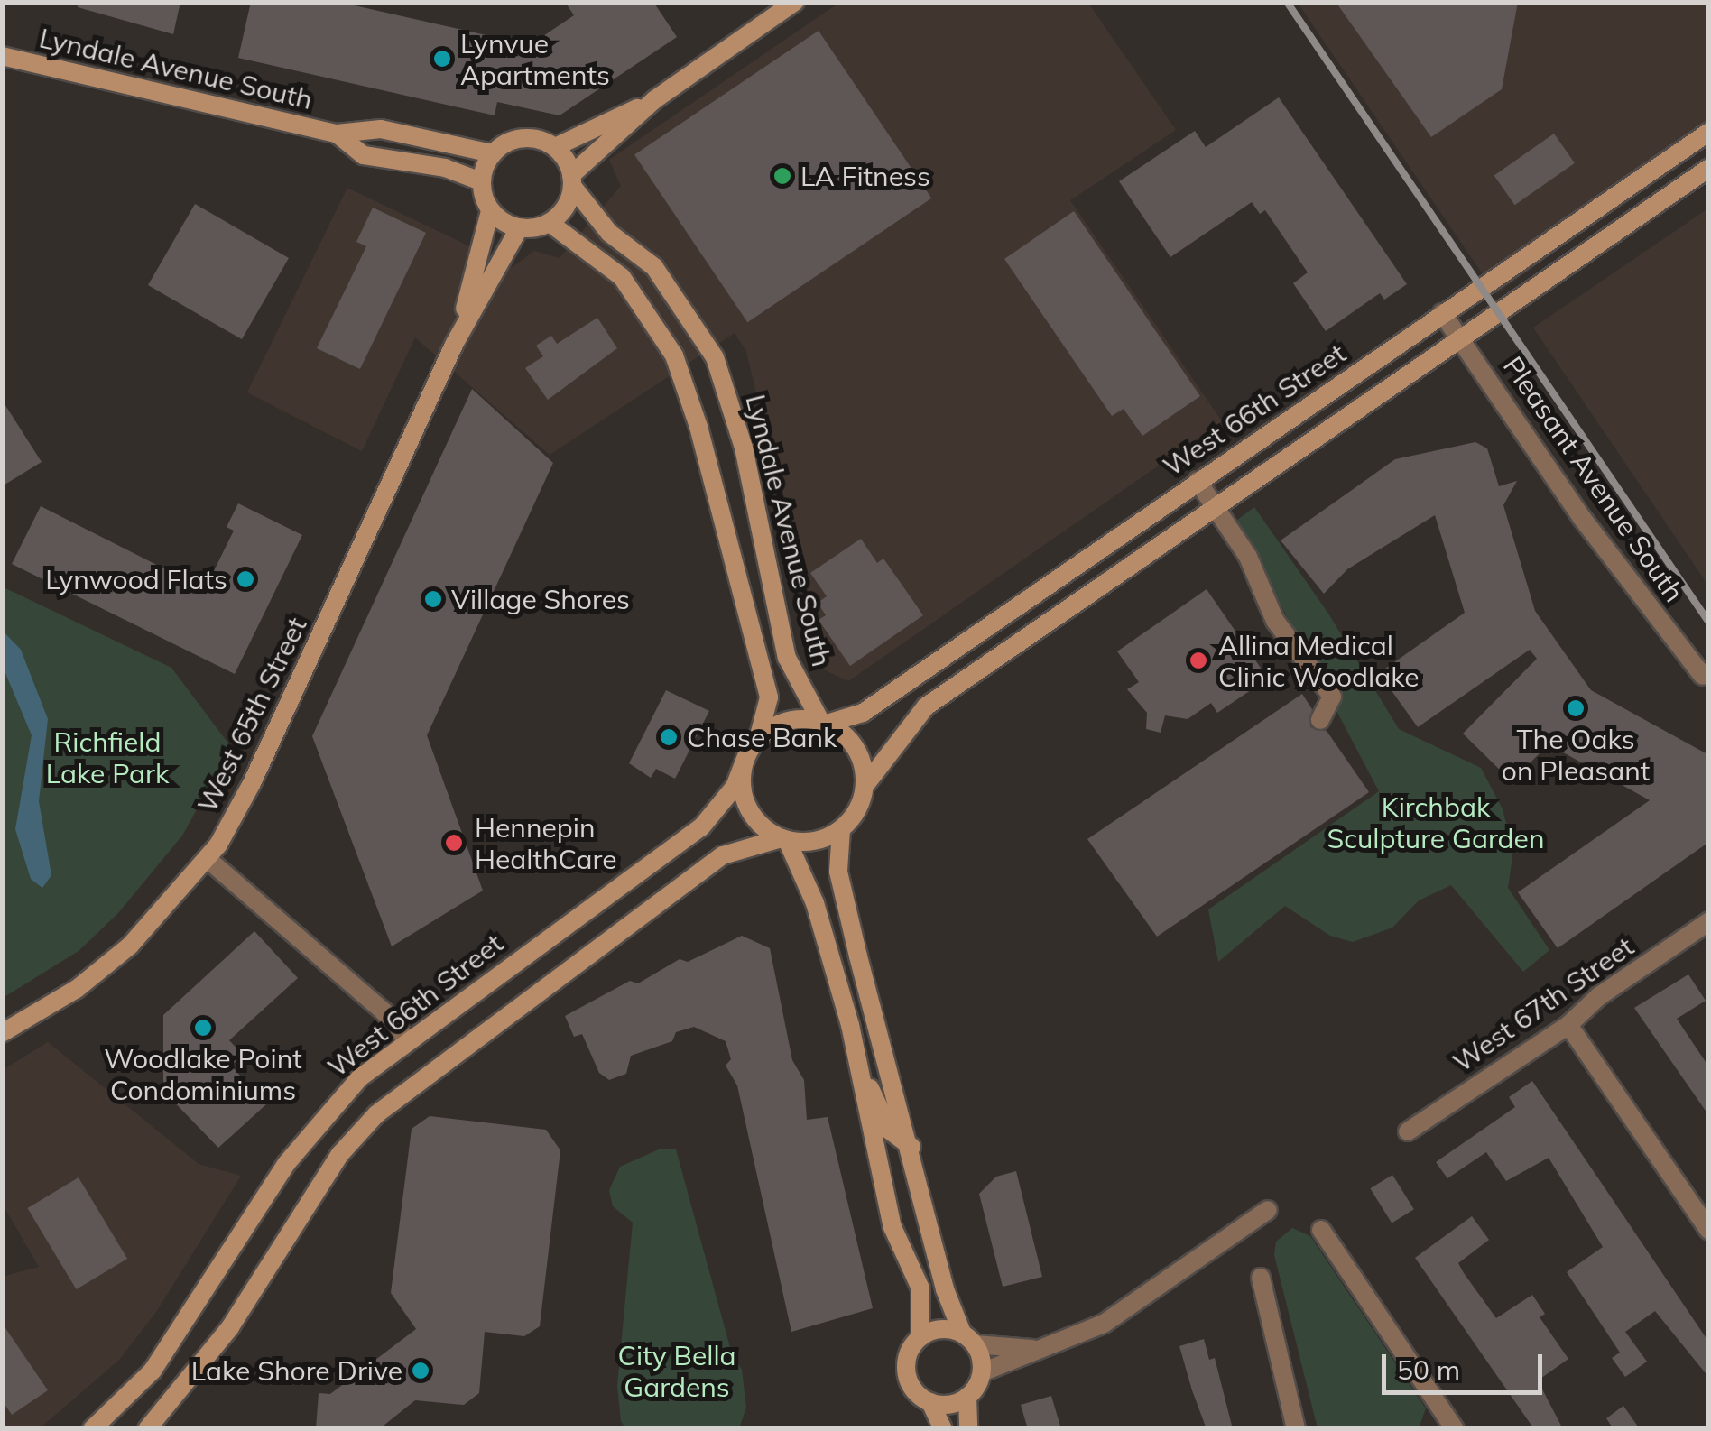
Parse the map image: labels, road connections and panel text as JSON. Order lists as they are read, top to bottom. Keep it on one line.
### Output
{"streets":{"main road":["Lyndale Avenue South","West 66th Street","West 65th Street"],"street":["Pleasant Avenue South","West 67th Street"]},"crossings":[["Lyndale Avenue South","West 66th Street"],["Lyndale Avenue South","West 65th Street"],["West 66th Street","Pleasant Avenue South"]],"parks":["Richfield Lake Park","Kirchbak Sculpture Garden","City Bella Gardens"],"places":["Lynvue Apartments","LA Fitness","Lynwood Flats","Village Shores","Allina Medical Clinic Woodlake","The Oaks on Pleasant","Chase Bank","Hennepin HealthCare","Woodlake Point Condominiums","Lake Shore Drive"],"scale_bar":"50 m"}
